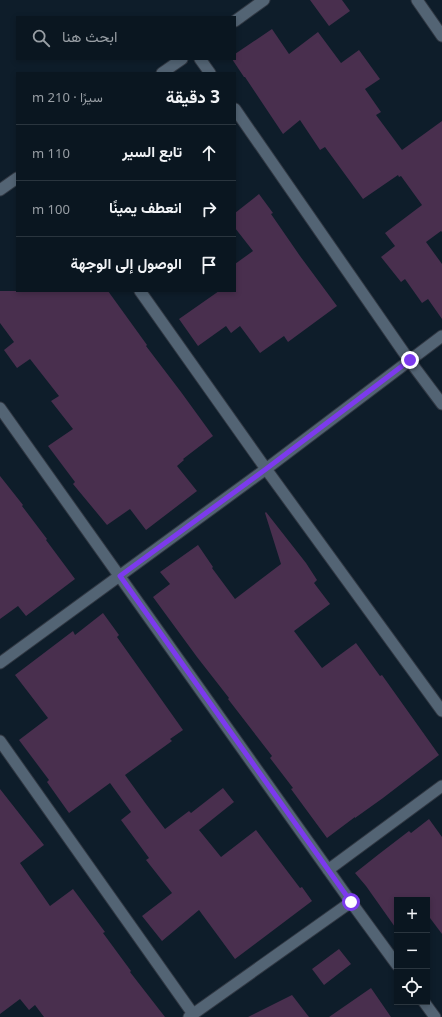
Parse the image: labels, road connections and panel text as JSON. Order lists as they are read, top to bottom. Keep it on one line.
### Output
{"page":{"search":"ابحث هنا","heading":["3 دقيقة","سيرًا · 210 m"],"list":[["تابع السير","110 m"],["انعطف يمينًا","100 m"],"الوصول إلى الوجهة"],"map_buttons":["+","−"]}}
